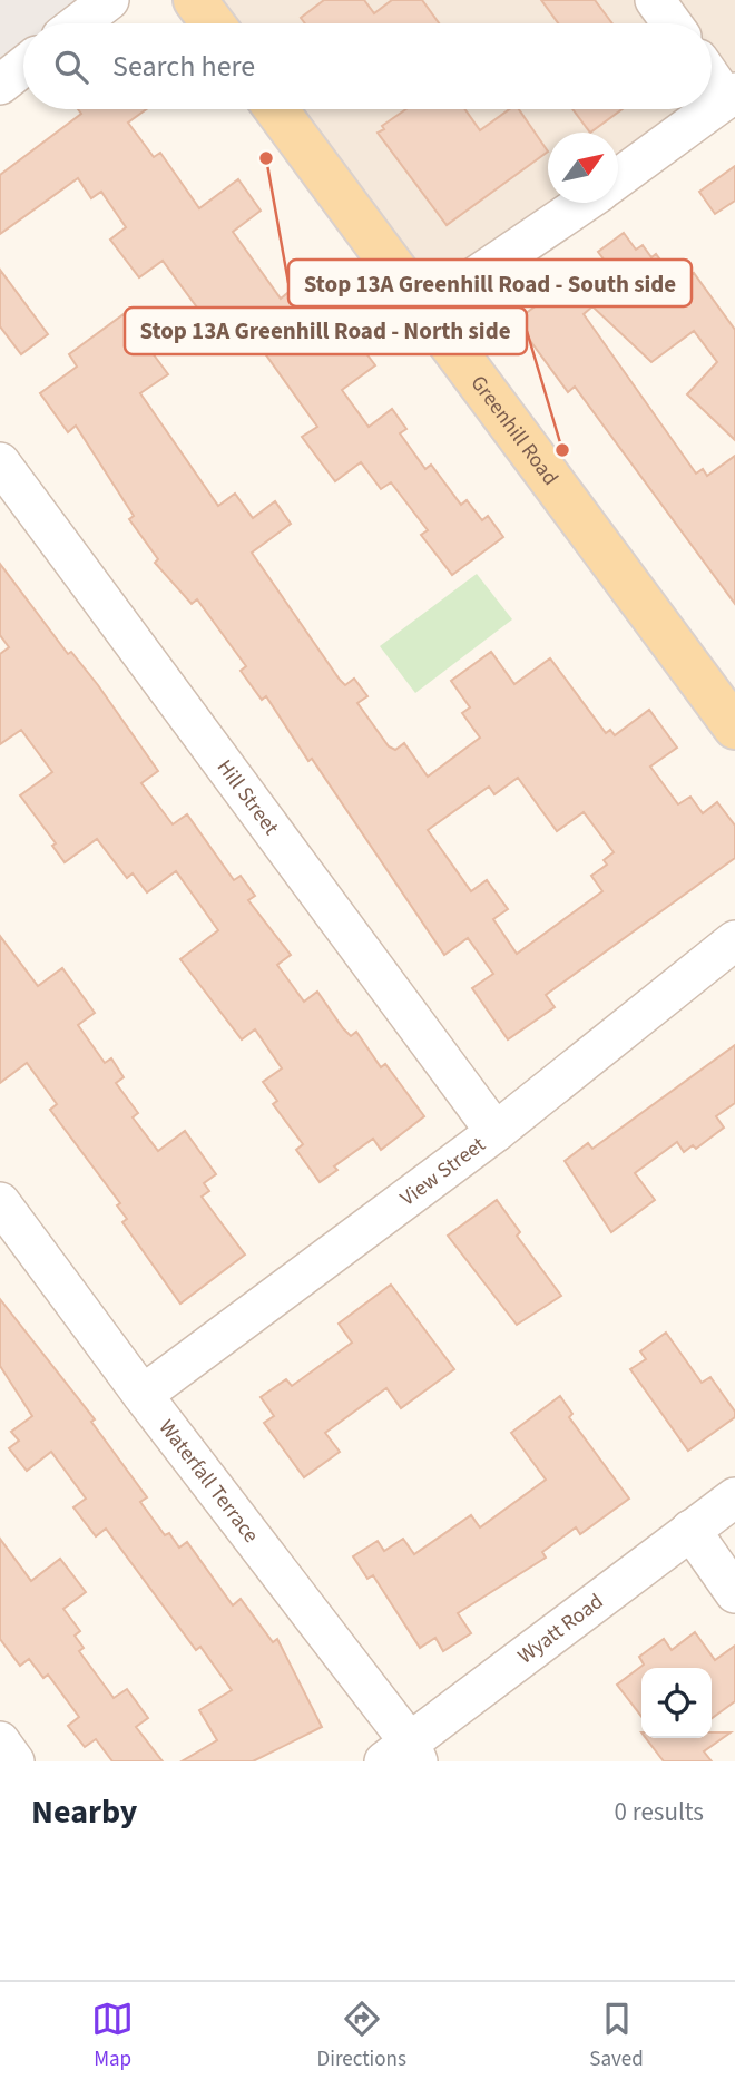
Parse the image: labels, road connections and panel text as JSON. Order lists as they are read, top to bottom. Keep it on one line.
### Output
{"streets":{"main road":["Greenhill Road"],"street":["Hill Street","View Street","Waterfall Terrace","Wyatt Road"]},"crossings":[["Hill Street","View Street"],["View Street","Waterfall Terrace"],["Waterfall Terrace","Wyatt Road"]],"places":["Stop 13A Greenhill Road - South side","Stop 13A Greenhill Road - North side"],"north":"top right","page":{"search":"Search here","heading":["Nearby","0 results"],"nav":["Map","Directions","Saved"]}}
